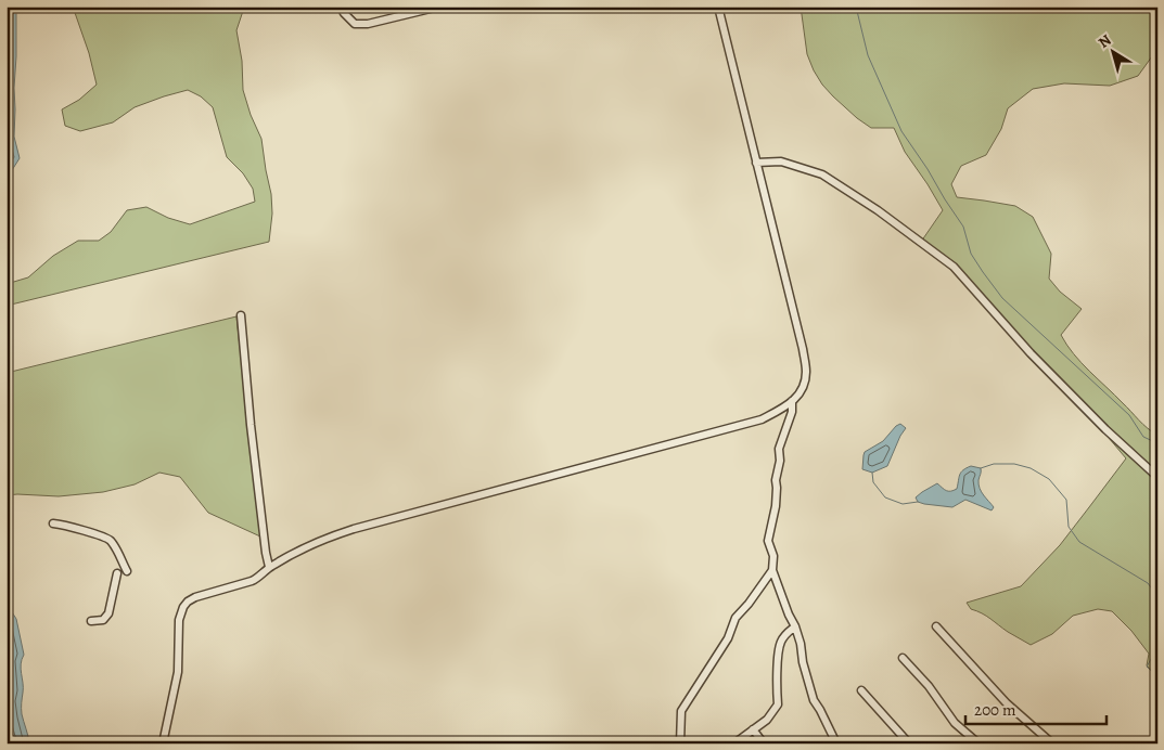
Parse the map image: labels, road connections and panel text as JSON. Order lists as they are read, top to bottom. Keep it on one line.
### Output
{"scale_bar":"200 m","north":"top left"}
